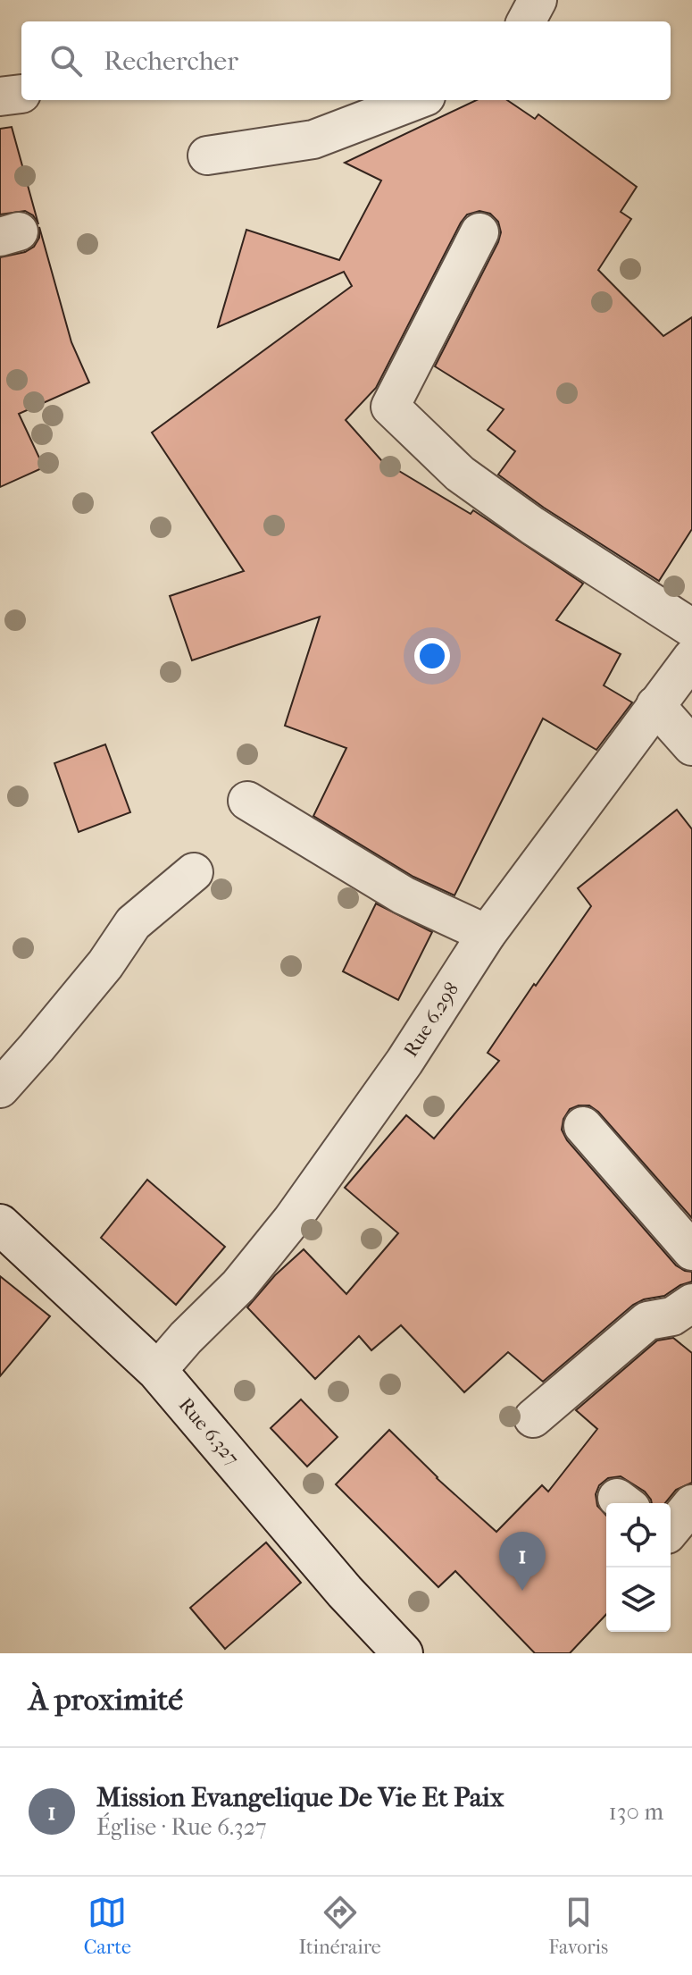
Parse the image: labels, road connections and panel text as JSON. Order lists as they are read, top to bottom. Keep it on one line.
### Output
{"streets":{"street":["Rue 6.298","Rue 6.327"]},"crossings":[["Rue 6.298","Rue 6.327"]],"page":{"search":"Rechercher","pins":"1","heading":"À proximité","list":[{"mark":"1","name":"Mission Evangelique De Vie Et Paix","note":"Église · Rue 6.327","value":"130 m"}],"nav":["Carte","Itinéraire","Favoris"]}}
